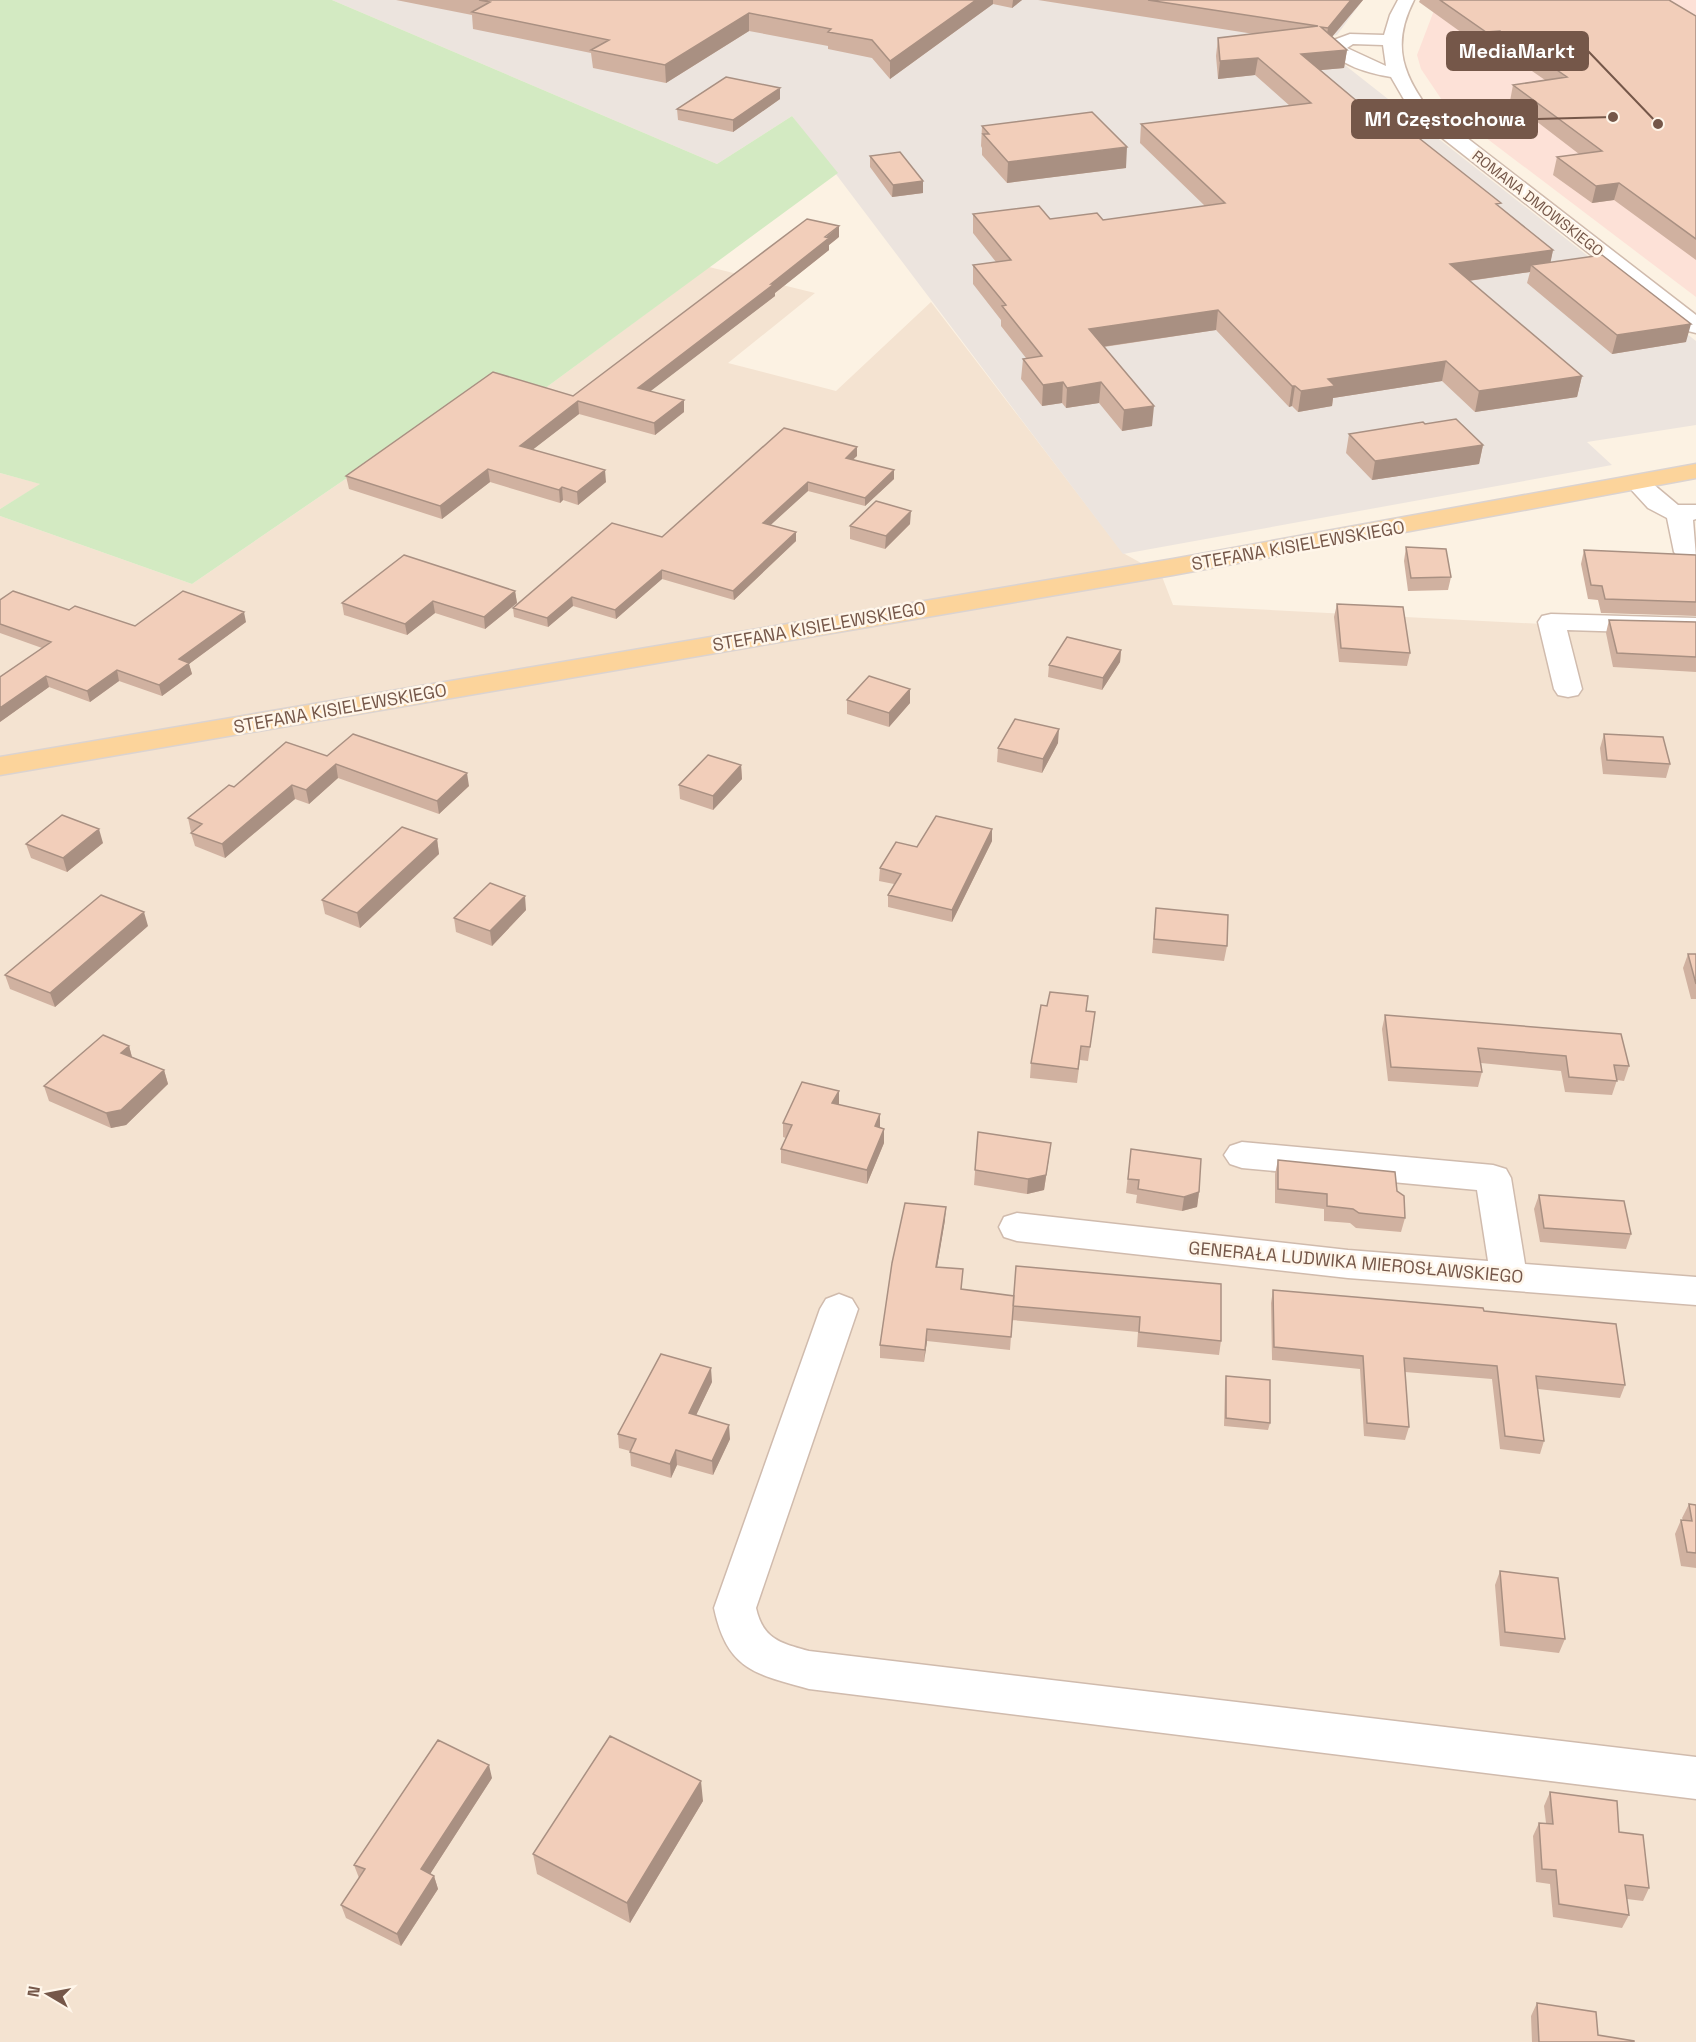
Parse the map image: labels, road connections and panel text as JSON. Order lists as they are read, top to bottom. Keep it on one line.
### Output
{"streets":{"main road":["STEFANA KISIELEWSKIEGO"],"street":["ROMANA DMOWSKIEGO","GENERAŁA LUDWIKA MIEROSŁAWSKIEGO"]},"places":["M1 Częstochowa","MediaMarkt"],"north":"left"}
